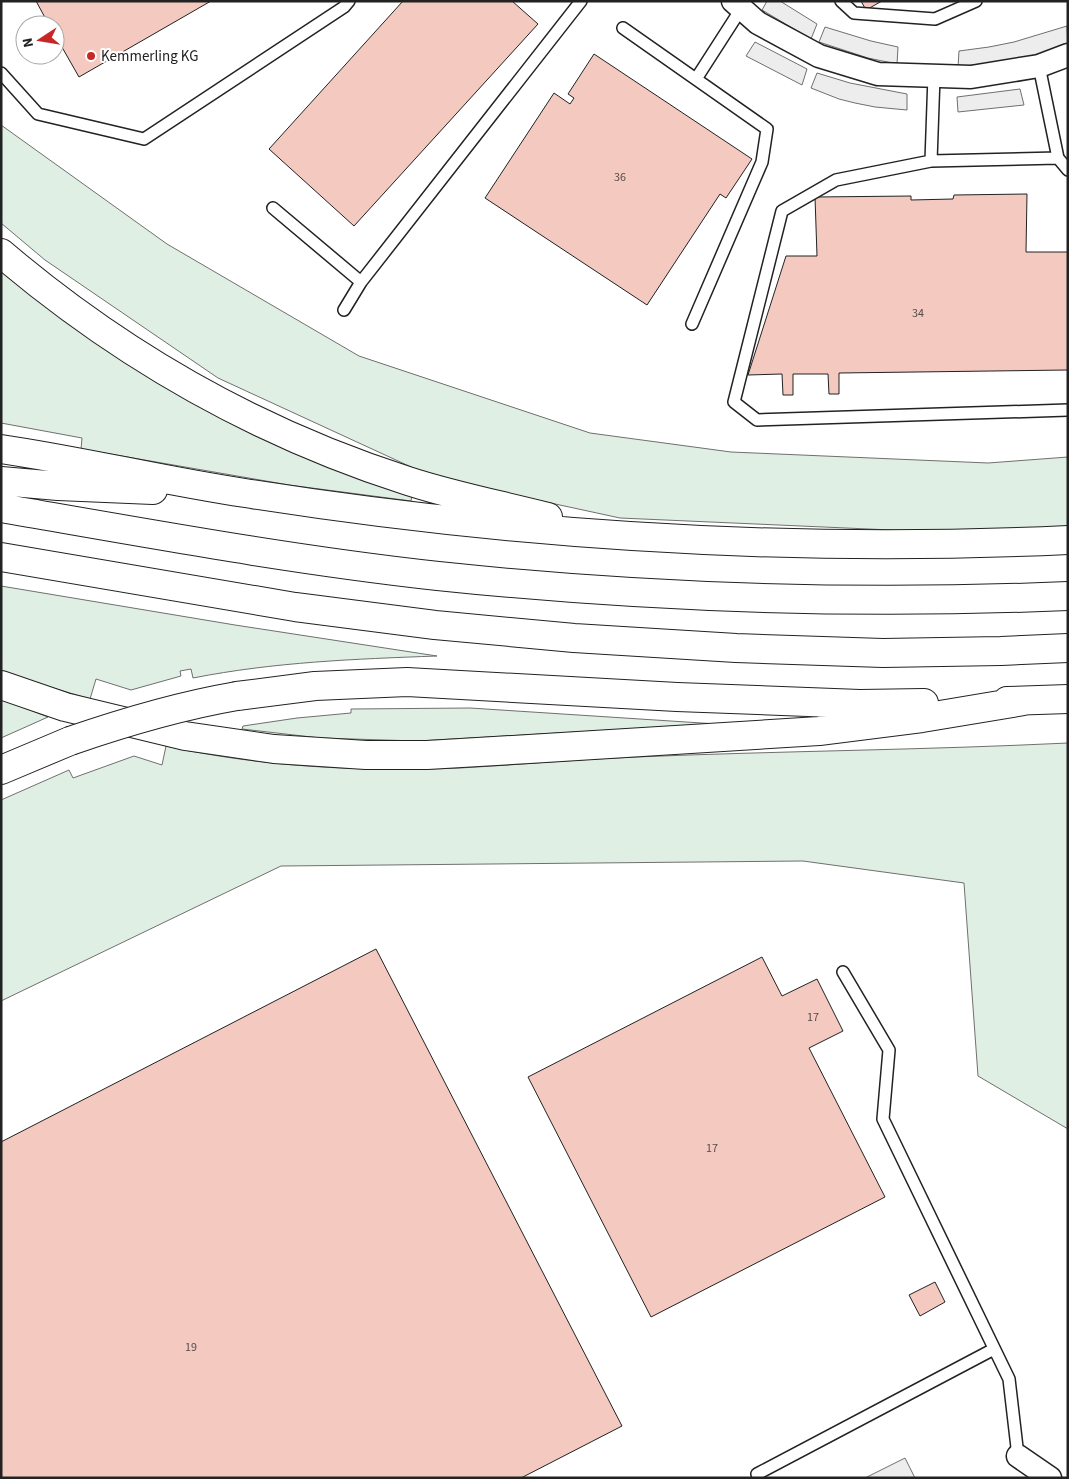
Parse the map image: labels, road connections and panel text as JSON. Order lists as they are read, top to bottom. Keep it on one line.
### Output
{"places":["Kemmerling KG"],"house_numbers":["36","34","17","17","19"],"north":"left"}
